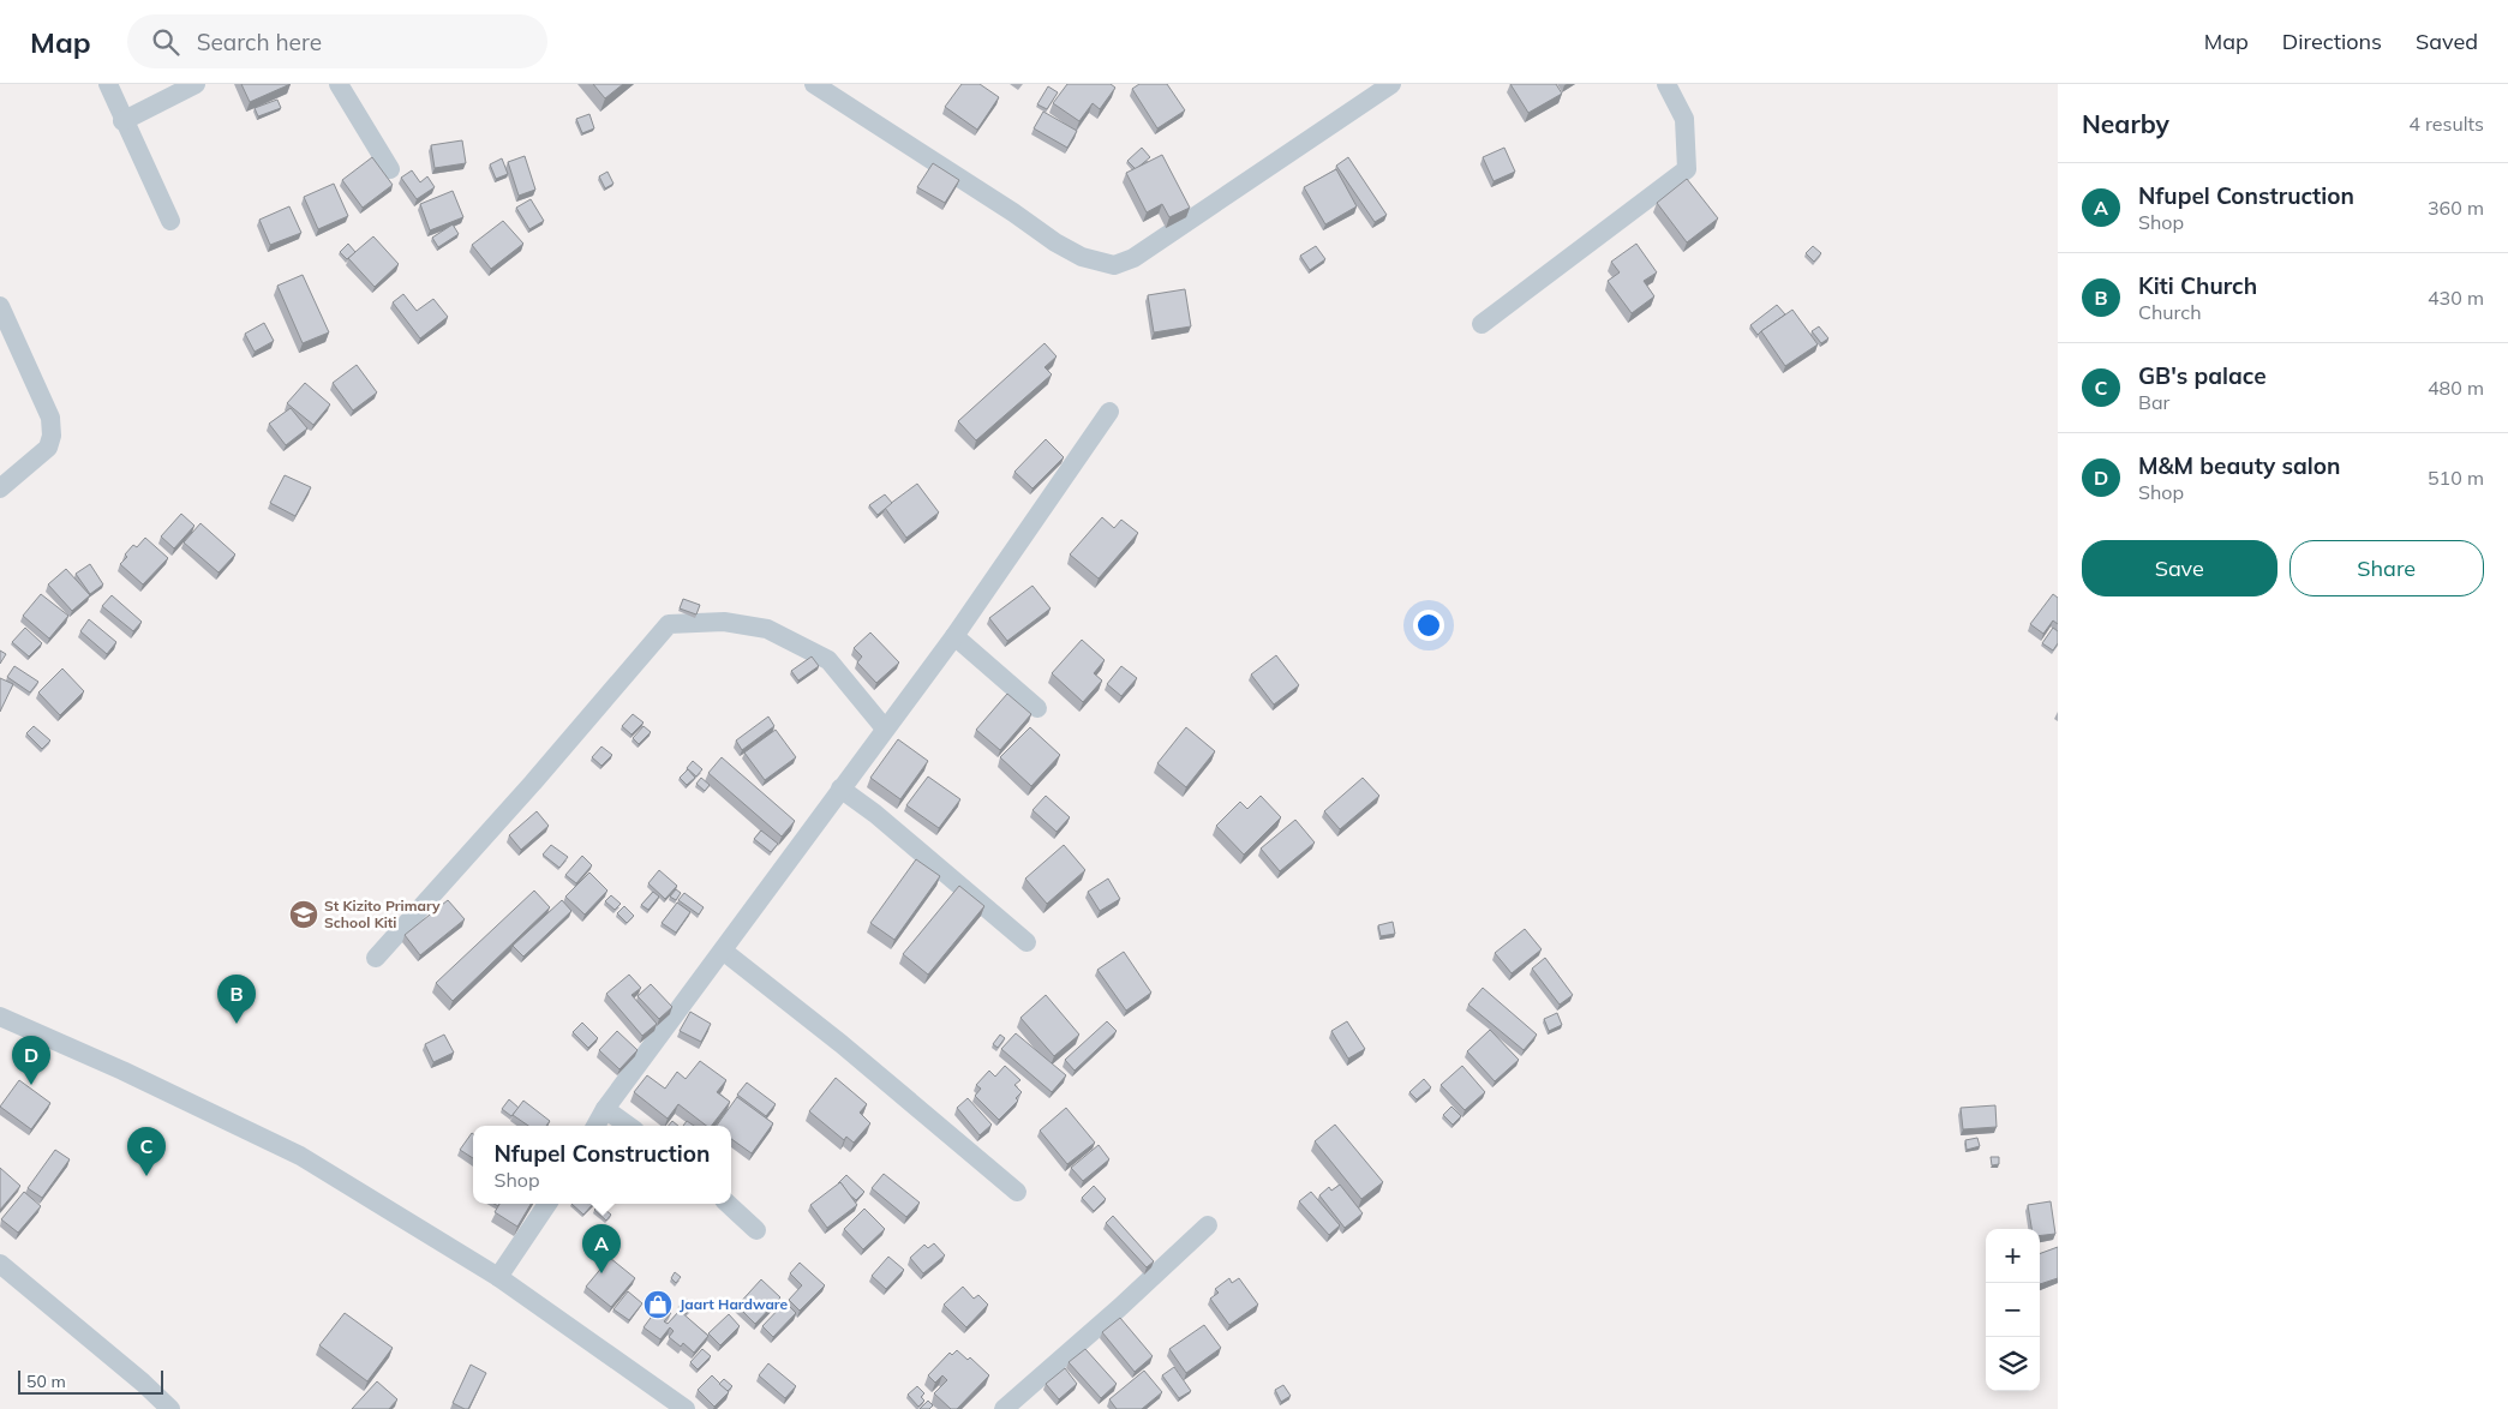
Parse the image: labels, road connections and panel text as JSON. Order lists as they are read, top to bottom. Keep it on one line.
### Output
{"places":{"school or university":["St Kizito Primary School Kiti"],"shop":["Jaart Hardware"]},"scale_bar":"50 m","page":{"header":"Map","search":"Search here","nav":["Map","Directions","Saved"],"heading":["Nearby","4 results"],"list":[{"mark":"A","name":"Nfupel Construction","note":"Shop","value":"360 m"},{"mark":"B","name":"Kiti Church","note":"Church","value":"430 m"},{"mark":"C","name":"GB's palace","note":"Bar","value":"480 m"},{"mark":"D","name":"M&M beauty salon","note":"Shop","value":"510 m"}],"buttons":["Save","Share"],"pins":["B","D","C","A"],"popup":["Nfupel Construction","Shop"],"map_buttons":["+","−"],"scale":"50 m"}}
